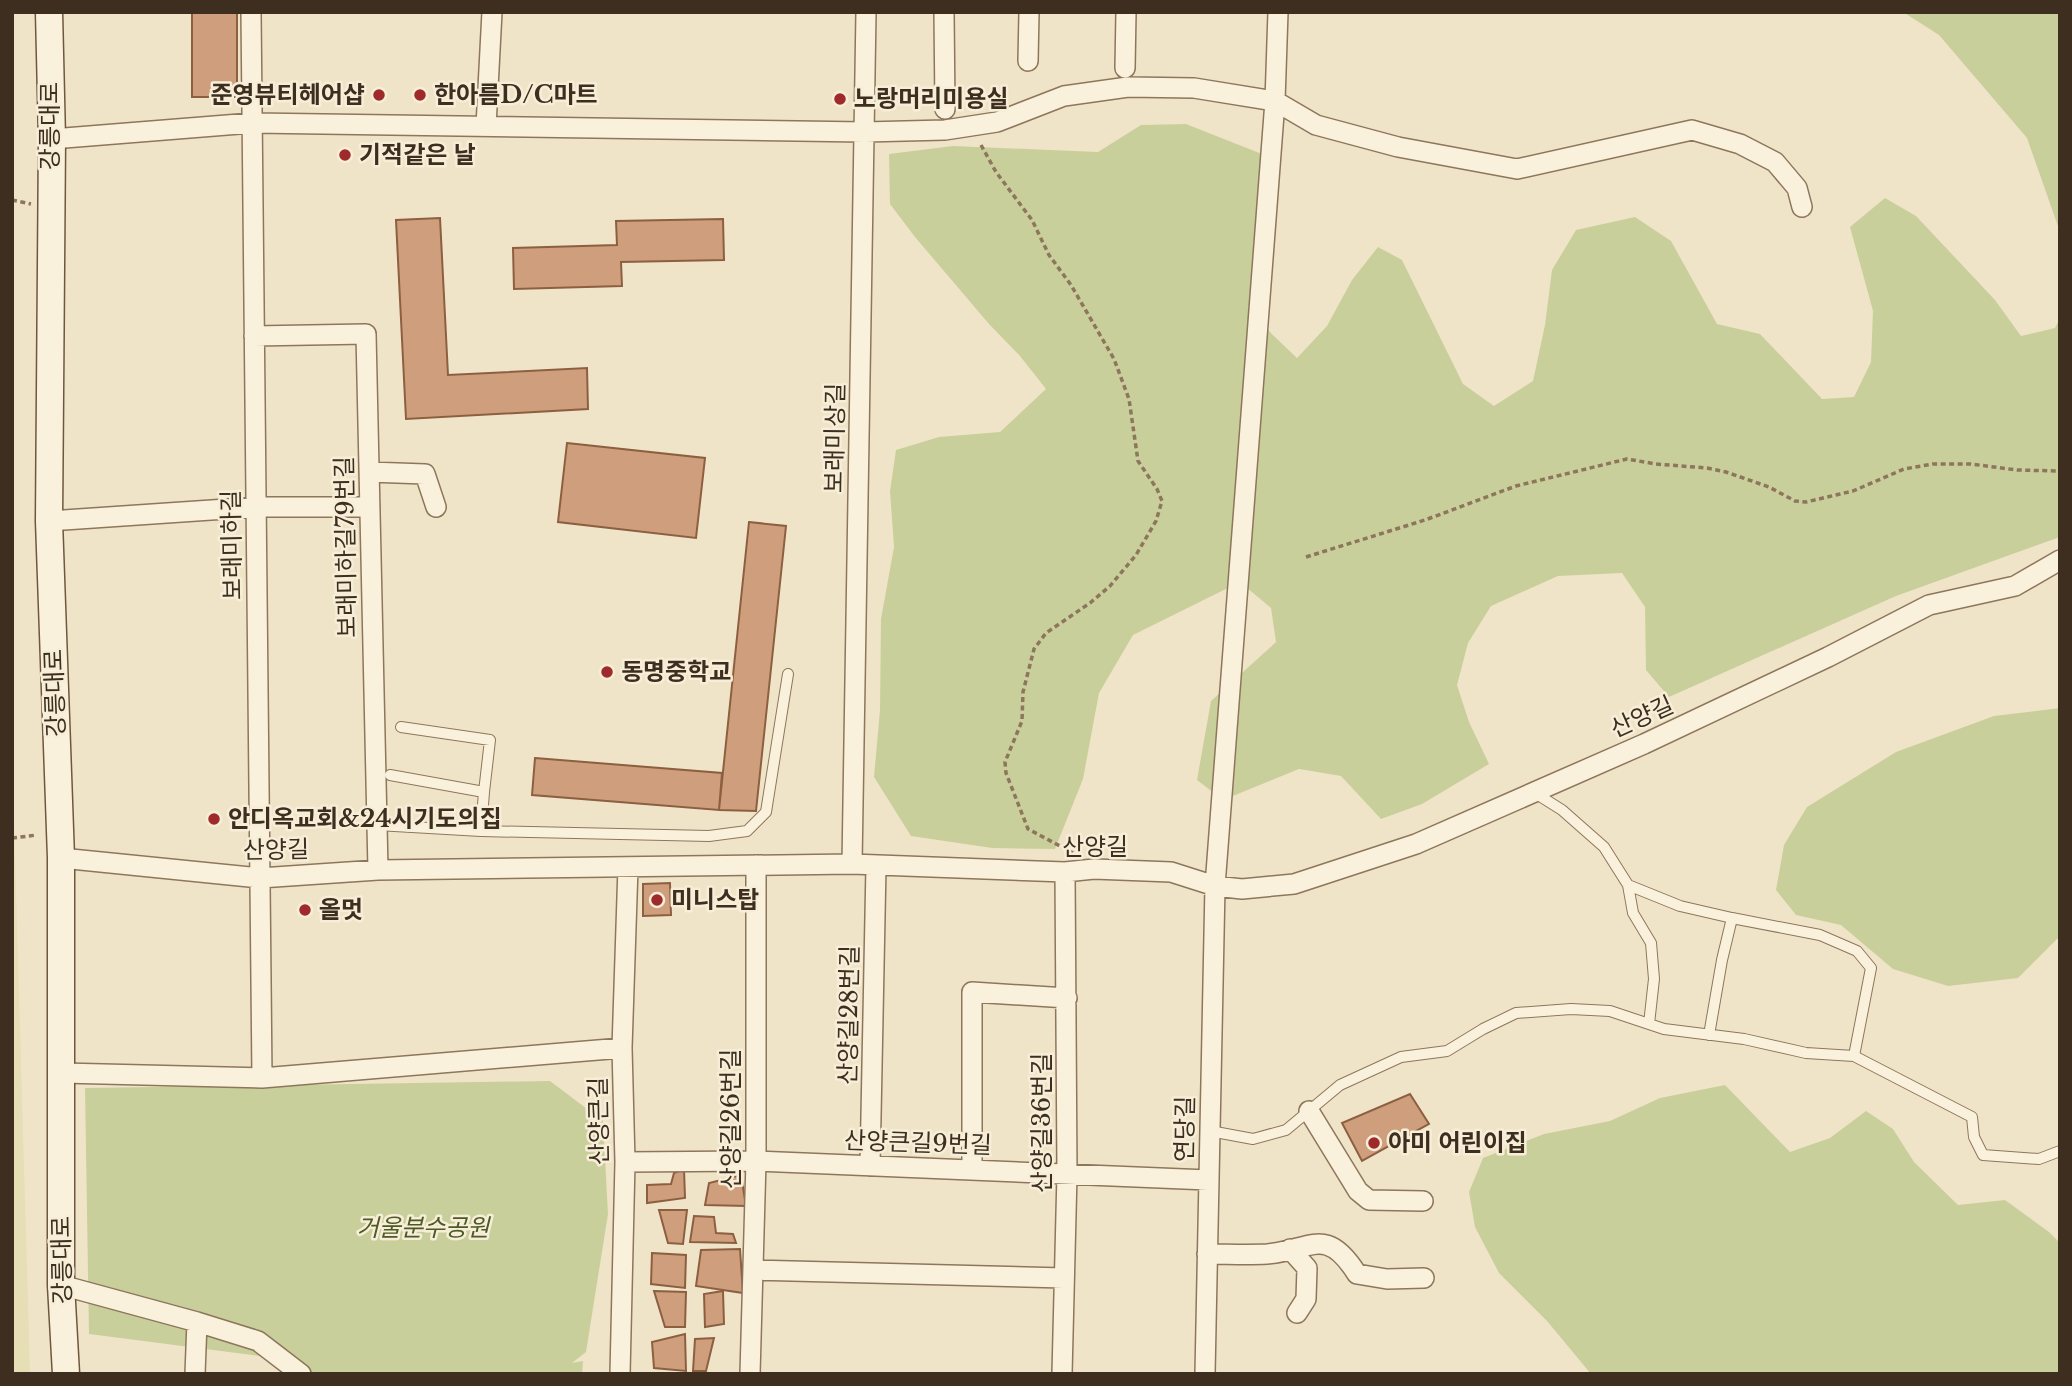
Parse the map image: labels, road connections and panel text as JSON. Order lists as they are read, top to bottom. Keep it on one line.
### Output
{"streets":{"street":["강릉대로","보래미상길","보래미하길","보래미하길79번길","산양길","산양길28번길","산양길26번길","산양큰길","산양길36번길","연당길","산양큰길9번길"]},"crossings":[["강릉대로","산양길"],["보래미상길","산양길"],["보래미하길","보래미하길79번길"],["보래미하길","산양길"],["보래미하길79번길","산양길"],["산양길","산양길28번길"],["산양길","산양길26번길"],["산양길","산양큰길"],["산양길","산양길36번길"],["산양길","연당길"],["산양길28번길","산양큰길9번길"],["산양길26번길","산양큰길9번길"],["산양큰길","산양큰길9번길"],["산양길36번길","산양큰길9번길"],["연당길","산양큰길9번길"]],"parks":["거울분수공원"],"places":["준영뷰티헤어샵","한아름D/C마트","노랑머리미용실","기적같은 날","동명중학교","안디옥교회&24시기도의집","미니스탑","올멋","아미 어린이집"]}
